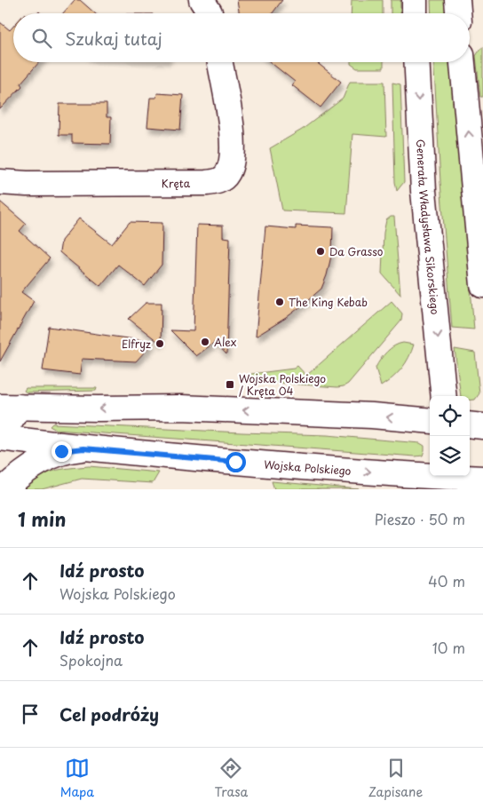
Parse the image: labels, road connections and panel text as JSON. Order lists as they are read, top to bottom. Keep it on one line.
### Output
{"streets":{"main road":["Kręta","Generała Władysława Sikorskiego","Wojska Polskiego"]},"places":{"other":["Da Grasso","The King Kebab","Alex","Elfryz"],"transit":["Wojska Polskiego / Kręta 04"]},"page":{"search":"Szukaj tutaj","heading":["1 min","Pieszo · 50 m"],"list":[["Idź prosto","Wojska Polskiego","40 m"],["Idź prosto","Spokojna","10 m"],"Cel podróży"],"nav":["Mapa","Trasa","Zapisane"]}}
